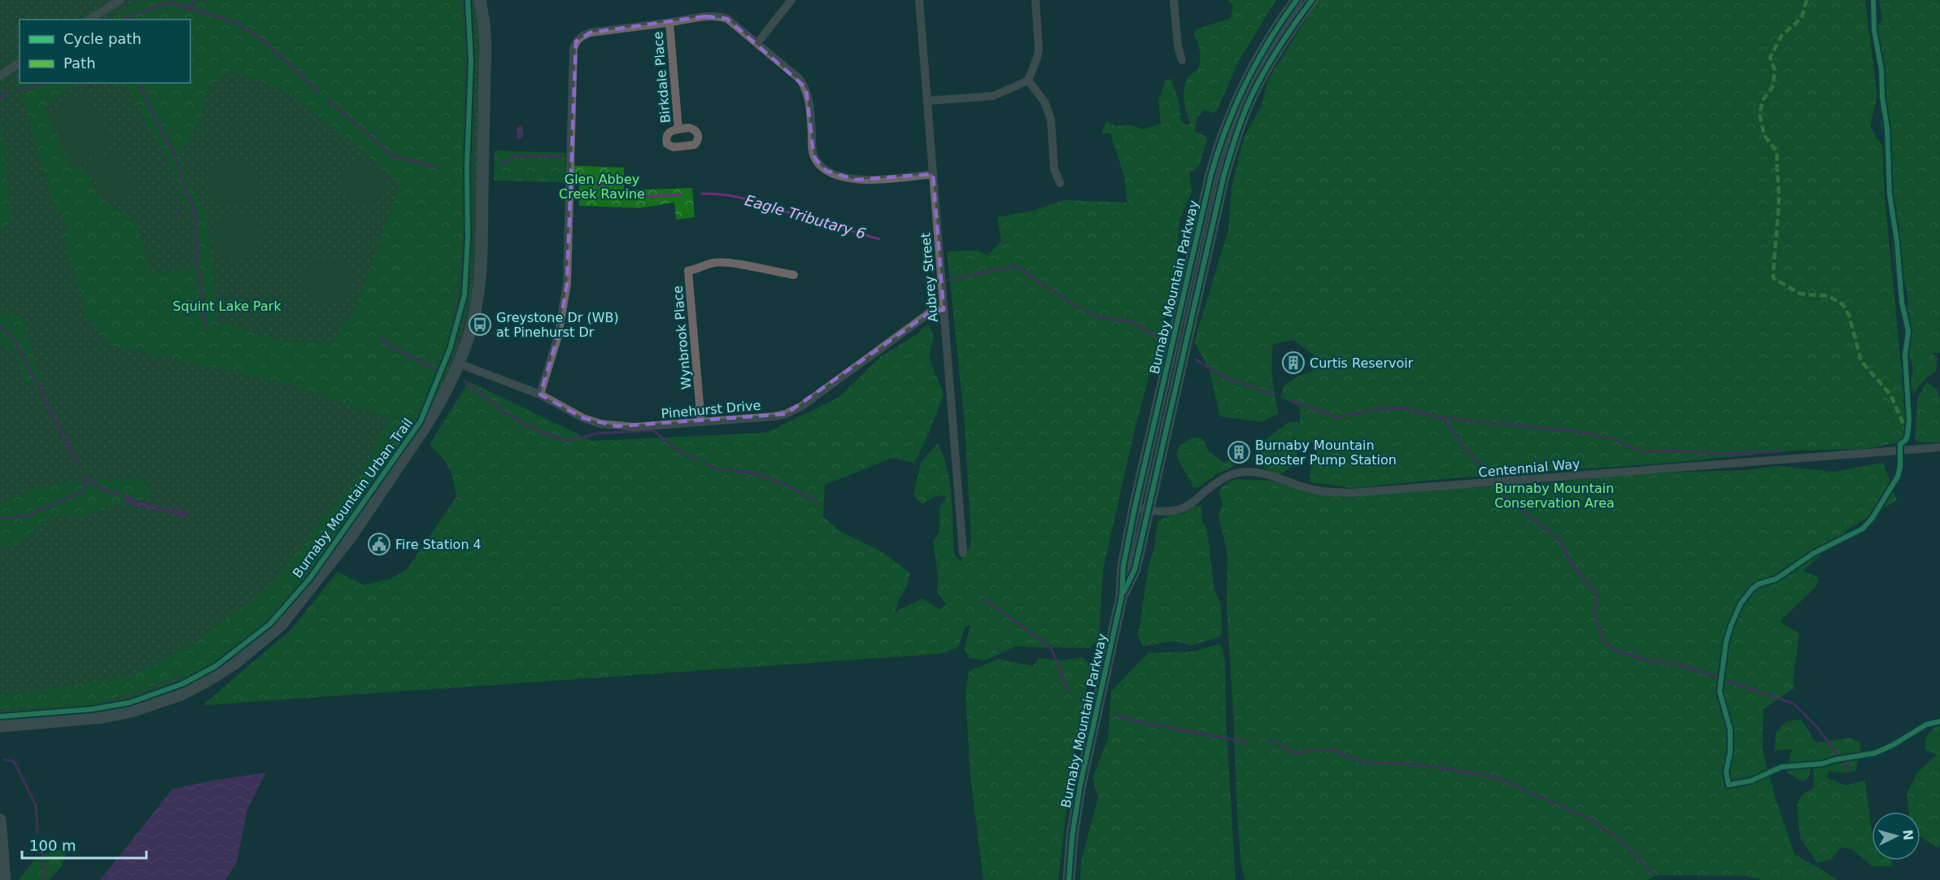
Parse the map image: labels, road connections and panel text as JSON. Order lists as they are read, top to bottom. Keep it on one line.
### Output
{"streets":{"main road":["Burnaby Mountain Parkway"],"street":["Birkdale Place","Aubrey Street","Wynbrook Place","Pinehurst Drive","Centennial Way"],"cycle path":["Burnaby Mountain Urban Trail"]},"crossings":[["Aubrey Street","Pinehurst Drive"],["Burnaby Mountain Parkway","Centennial Way"],["Wynbrook Place","Pinehurst Drive"]],"water":["Eagle Tributary 6"],"parks":["Glen Abbey Creek Ravine","Squint Lake Park","Burnaby Mountain Conservation Area"],"places":{"bus stop":["Greystone Dr (WB) at Pinehurst Dr"],"building":["Curtis Reservoir","Burnaby Mountain Booster Pump Station"],"public building":["Fire Station 4"]},"legend":["Cycle path","Path"],"scale_bar":"100 m","north":"right"}
